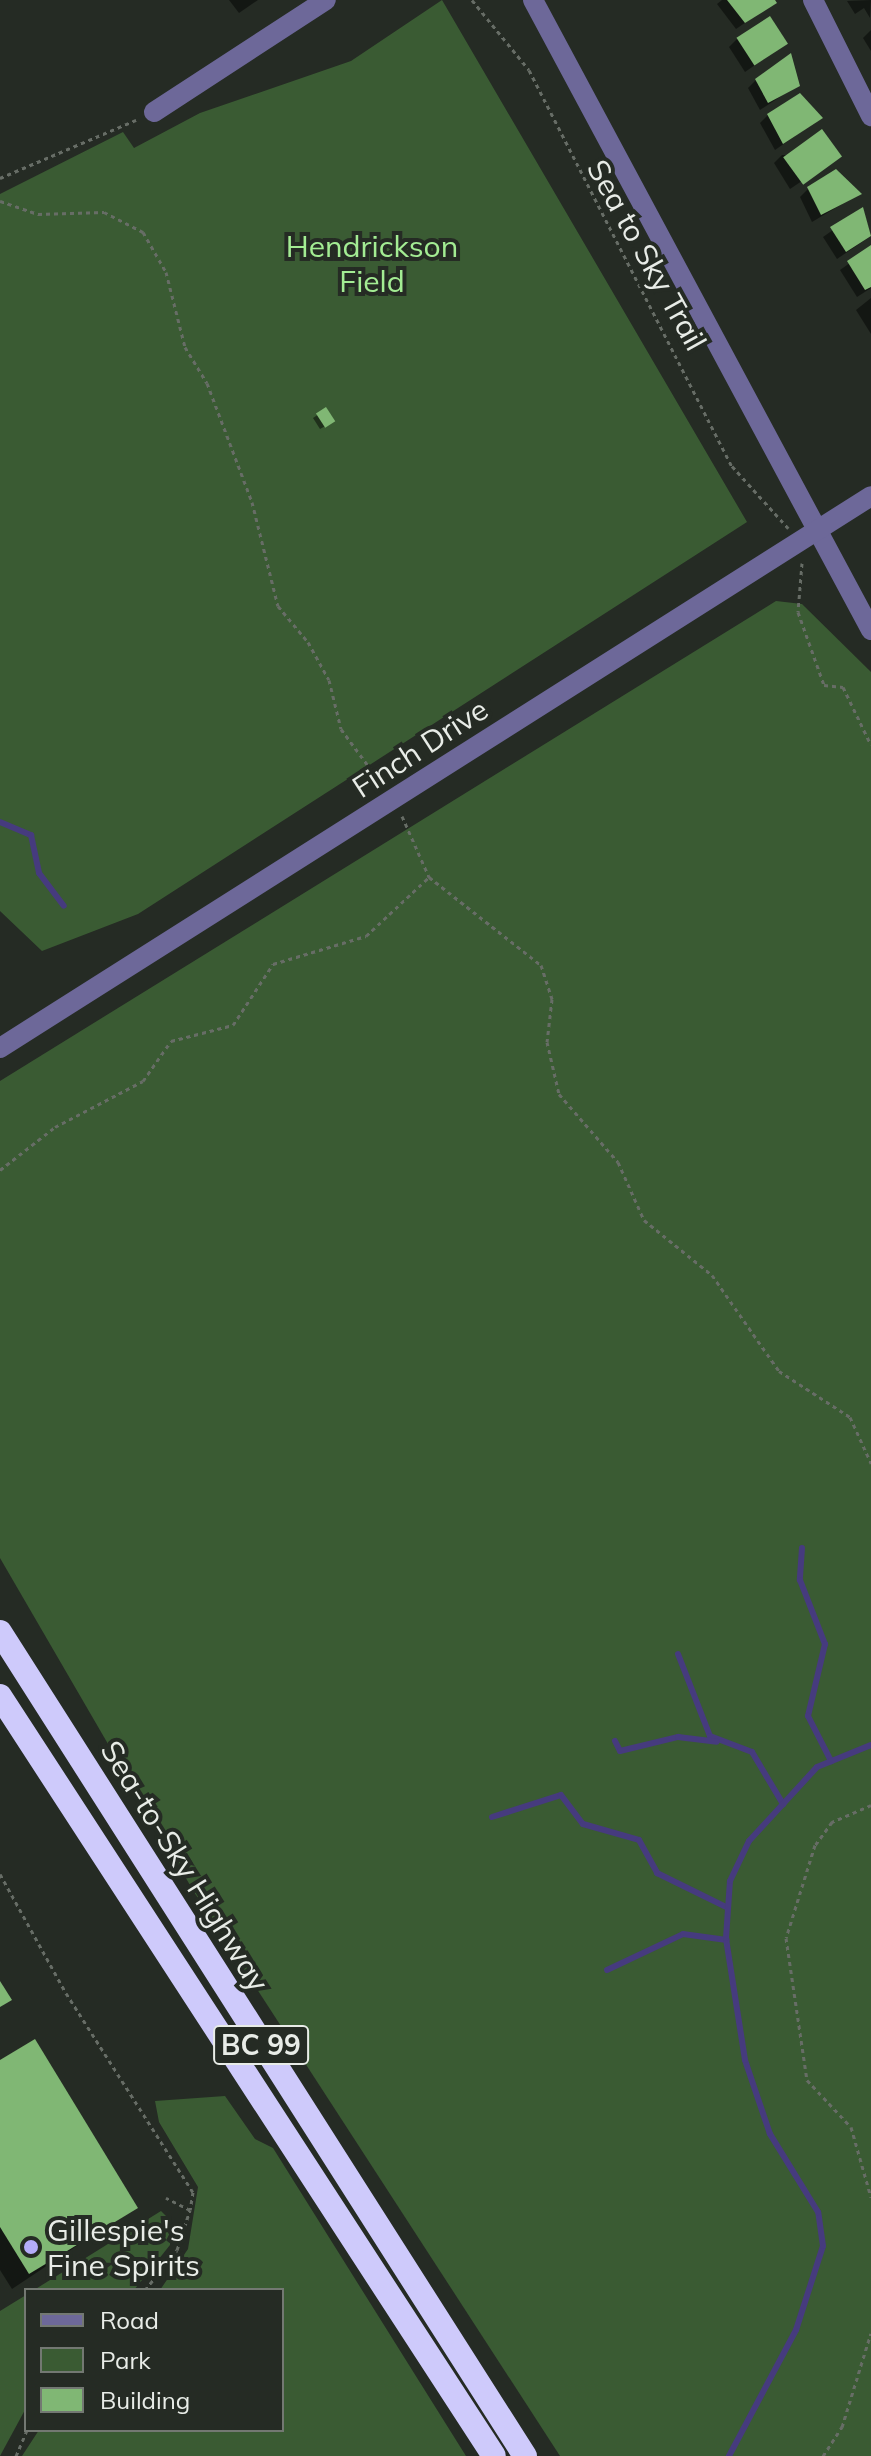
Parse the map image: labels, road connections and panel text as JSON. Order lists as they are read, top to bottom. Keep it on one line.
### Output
{"streets":{"highway":["Sea-to-Sky Highway","BC 99"],"street":["Finch Drive"],"path":["Sea to Sky Trail"]},"parks":["Hendrickson Field"],"places":["Gillespie's Fine Spirits"],"legend":["Road","Park","Building"]}
